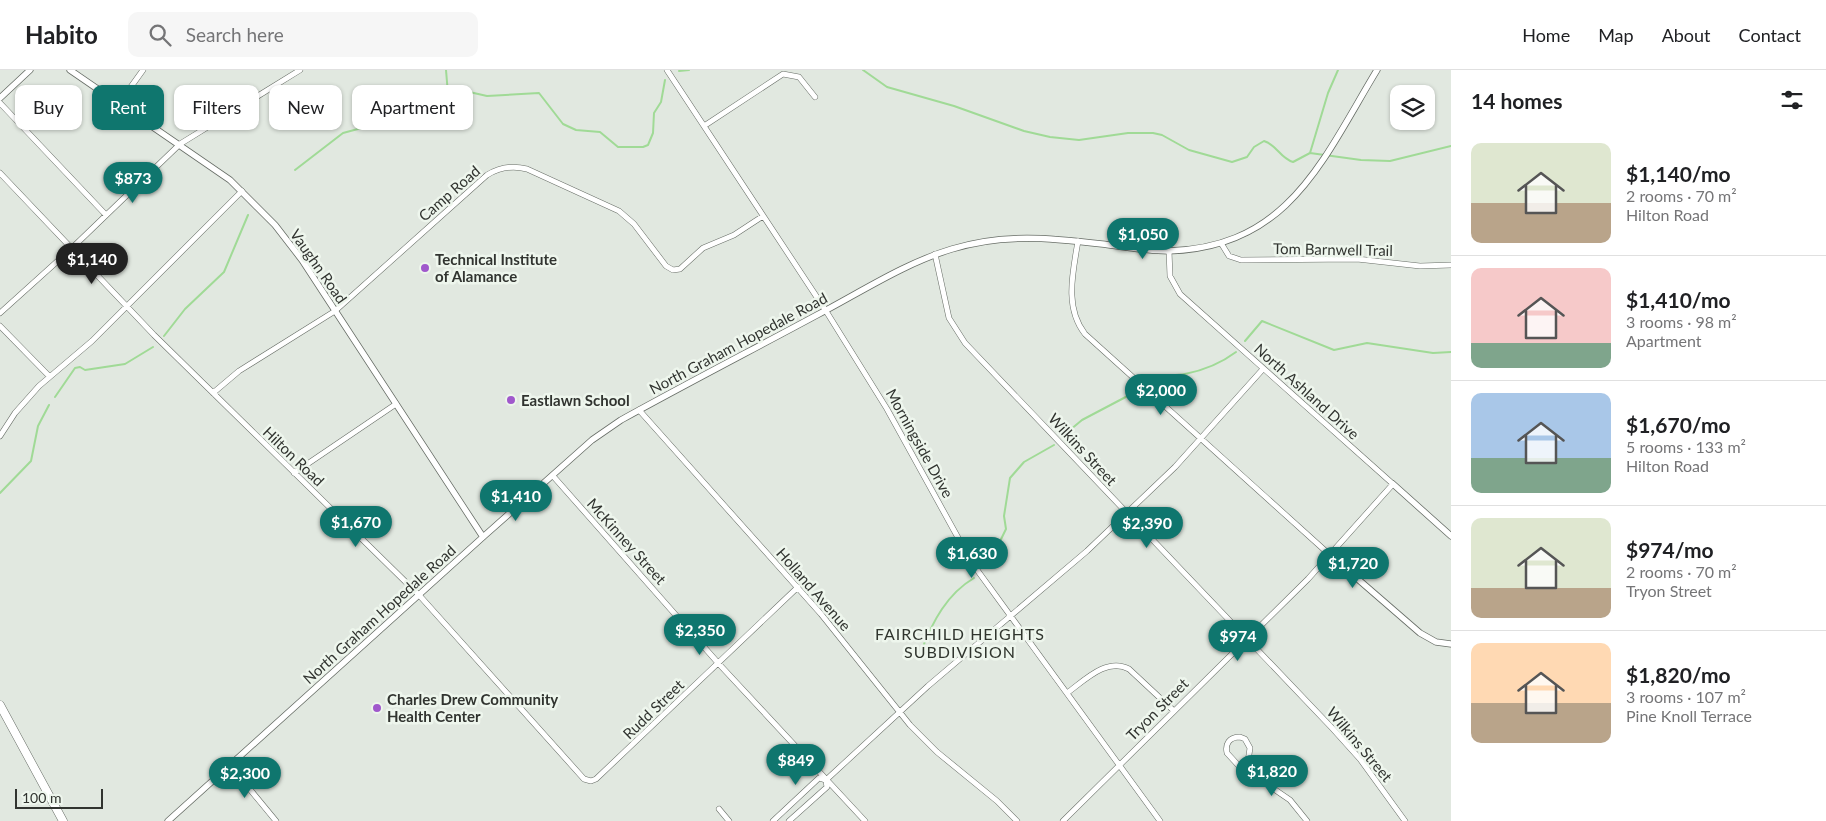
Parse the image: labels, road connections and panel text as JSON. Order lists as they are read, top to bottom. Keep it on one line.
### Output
{"streets":{"street":["Camp Road","Tom Barnwell Trail","Vaughn Road","North Graham Hopedale Road","North Ashland Drive","Morningside Drive","Wilkins Street","Hilton Road","McKinney Street","Holland Avenue","Rudd Street","Tryon Street"]},"crossings":[["Camp Road","Vaughn Road"],["Camp Road","Morningside Drive"],["Camp Road","Hilton Road"],["Tom Barnwell Trail","North Graham Hopedale Road"],["Vaughn Road","North Graham Hopedale Road"],["North Graham Hopedale Road","North Ashland Drive"],["North Graham Hopedale Road","Morningside Drive"],["North Graham Hopedale Road","Wilkins Street"],["North Graham Hopedale Road","Hilton Road"],["North Graham Hopedale Road","McKinney Street"],["North Graham Hopedale Road","Holland Avenue"],["North Ashland Drive","Tryon Street"],["Morningside Drive","Tryon Street"],["Wilkins Street","Tryon Street"],["Hilton Road","Rudd Street"],["McKinney Street","Rudd Street"],["Holland Avenue","Rudd Street"]],"districts":["FAIRCHILD HEIGHTS SUBDIVISION"],"places":["Technical Institute of Alamance","Eastlawn School","Charles Drew Community Health Center"],"scale_bar":"100 m","page":{"header":"Habito","search":"Search here","nav":["Home","Map","About","Contact"],"heading":"14 homes","chip":["Buy","Rent","Filters","New","Apartment"],"list":[{"name":"$1,140/mo","note":"2 rooms · 70 m² · Hilton Road"},{"name":"$1,410/mo","note":"3 rooms · 98 m² · Apartment"},{"name":"$1,670/mo","note":"5 rooms · 133 m² · Hilton Road"},{"name":"$974/mo","note":"2 rooms · 70 m² · Tryon Street"},{"name":"$1,820/mo","note":"3 rooms · 107 m² · Pine Knoll Terrace"}],"price":["$873","$1,050","$1,140","$2,000","$1,410","$1,670","$2,390","$1,630","$1,720","$2,350","$974","$849","$1,820","$2,300"],"scale":"100 m"}}
